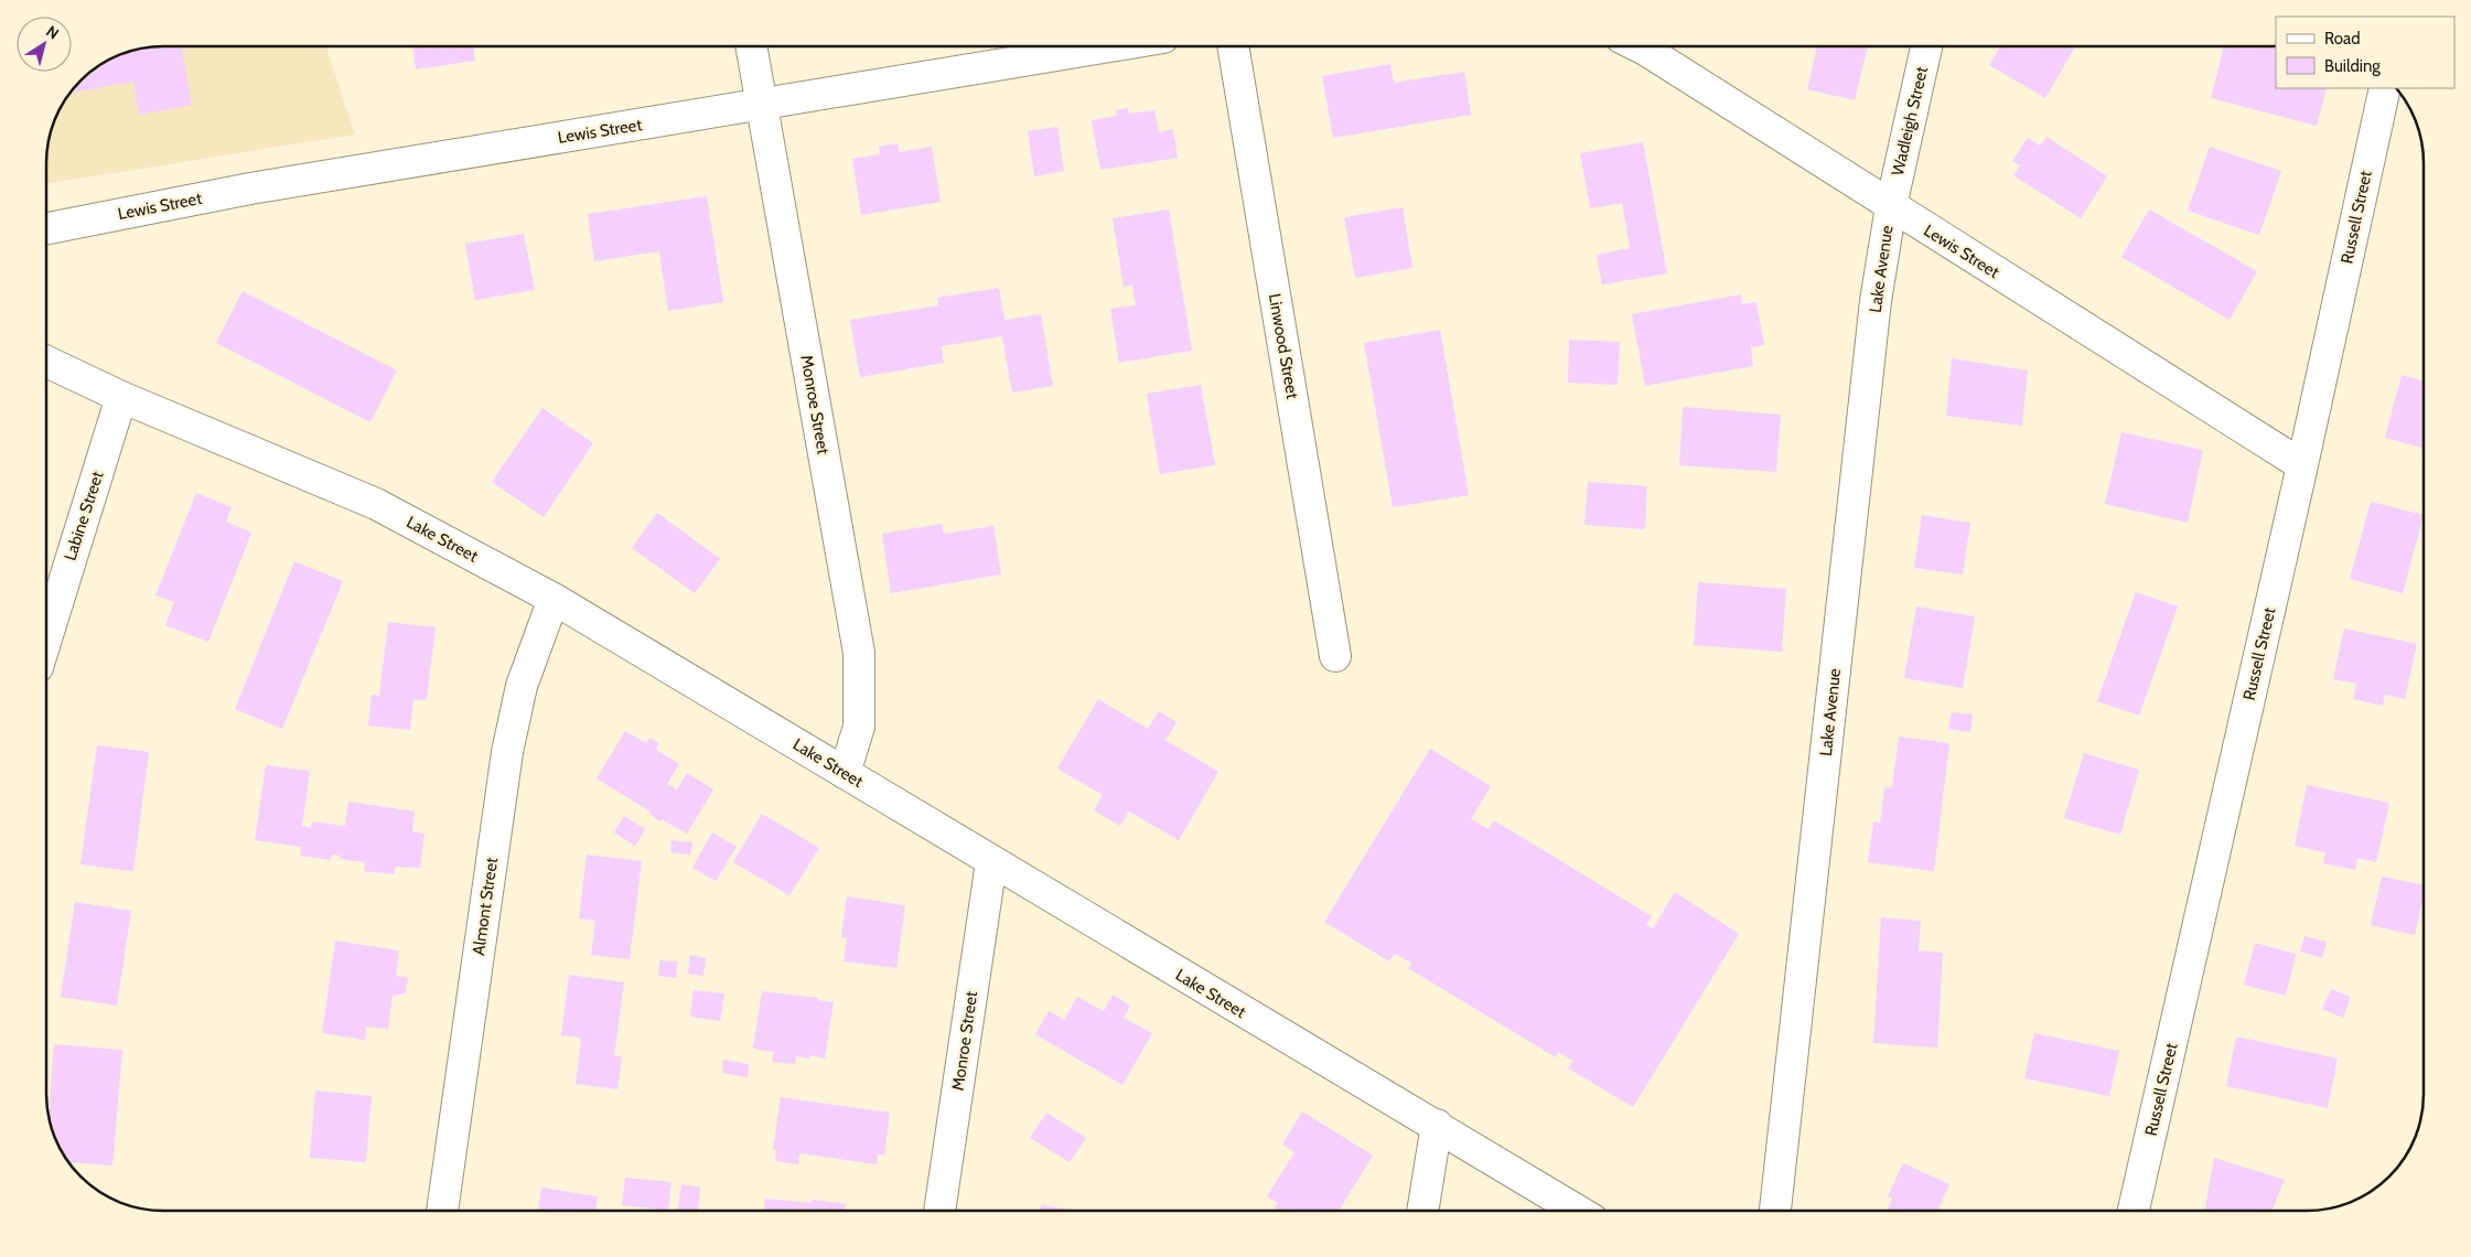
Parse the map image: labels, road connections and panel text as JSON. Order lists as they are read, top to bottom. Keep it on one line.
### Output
{"streets":{"street":["Wadleigh Street","Lewis Street","Russell Street","Lake Avenue","Linwood Street","Monroe Street","Labine Street","Lake Street","Almont Street"]},"crossings":[["Wadleigh Street","Lewis Street"],["Wadleigh Street","Lake Avenue"],["Lewis Street","Russell Street"],["Lewis Street","Lake Avenue"],["Lewis Street","Monroe Street"],["Monroe Street","Lake Street"],["Labine Street","Lake Street"],["Lake Street","Almont Street"]],"legend":["Road","Building"],"north":"top right"}
